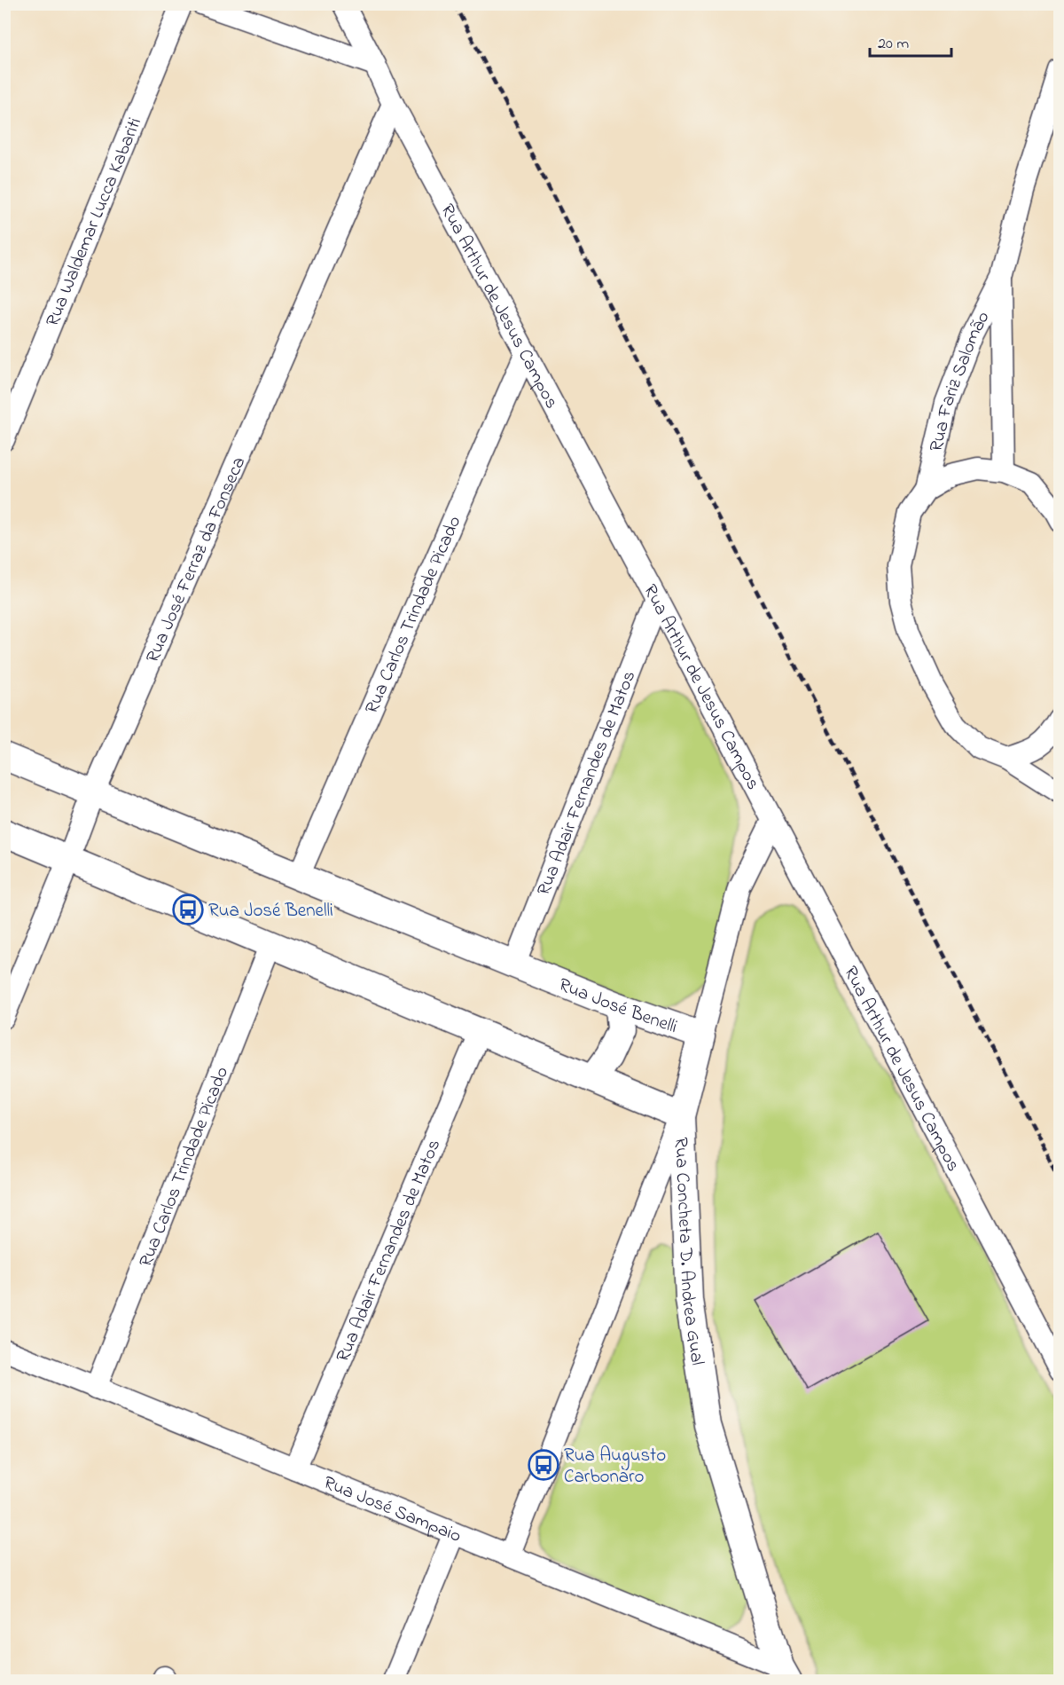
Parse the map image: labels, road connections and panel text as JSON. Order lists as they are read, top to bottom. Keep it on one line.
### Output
{"streets":{"street":["Rua Waldemar Lucca Kabariti","Rua Arthur de Jesus Campos","Rua Fariz Salomão","Rua José Ferraz da Fonseca","Rua Carlos Trindade Picado","Rua Adair Fernandes de Matos","Rua José Benelli","Rua Concheta D. Andrea Gual","Rua José Sampaio"]},"crossings":[["Rua Arthur de Jesus Campos","Rua José Ferraz da Fonseca"],["Rua Arthur de Jesus Campos","Rua Carlos Trindade Picado"],["Rua Arthur de Jesus Campos","Rua Adair Fernandes de Matos"],["Rua Arthur de Jesus Campos","Rua Concheta D. Andrea Gual"],["Rua José Ferraz da Fonseca","Rua José Benelli"],["Rua Carlos Trindade Picado","Rua José Benelli"],["Rua Carlos Trindade Picado","Rua José Sampaio"],["Rua Adair Fernandes de Matos","Rua José Benelli"],["Rua Adair Fernandes de Matos","Rua José Sampaio"],["Rua José Benelli","Rua Concheta D. Andrea Gual"],["Rua Concheta D. Andrea Gual","Rua José Sampaio"]],"places":{"bus stop":["Rua José Benelli","Rua Augusto Carbonaro"]},"scale_bar":"20 m"}
